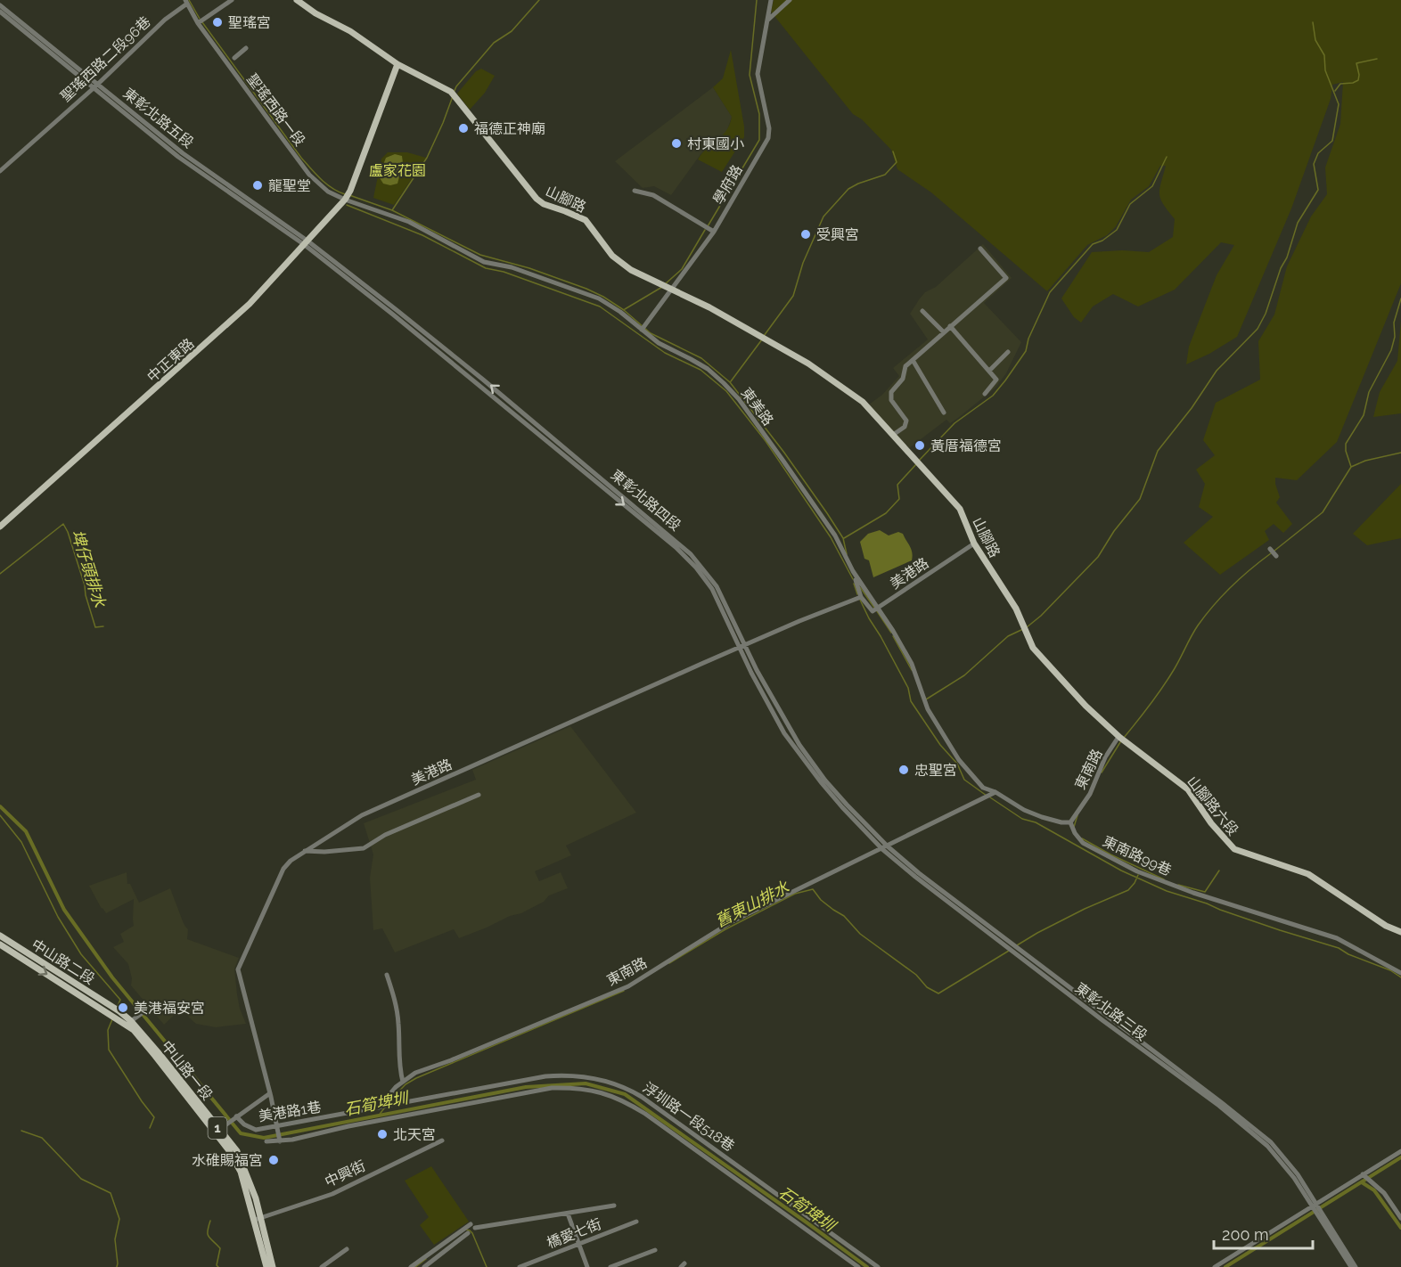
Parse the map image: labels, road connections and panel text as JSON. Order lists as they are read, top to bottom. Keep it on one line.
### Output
{"streets":{"main road":["山腳路","中正東路","山腳路六段","中山路二段","中山路一段","1"],"street":["聖瑤西路二段96巷","聖瑤西路一段","東彰北路五段","學府路","東美路","東彰北路四段","美港路","東南路","東南路99巷","東彰北路三段","美港路1巷","浮圳路一段518巷","中興街","橋愛七街"]},"crossings":[["聖瑤西路二段96巷","聖瑤西路一段"],["聖瑤西路二段96巷","東彰北路五段"],["聖瑤西路一段","中正東路"],["聖瑤西路一段","東美路"],["東彰北路五段","中正東路"],["東彰北路五段","東彰北路四段"],["學府路","山腳路"],["學府路","東美路"],["山腳路","中正東路"],["山腳路","美港路"],["山腳路","東南路"],["山腳路","山腳路六段"],["中正東路","東彰北路四段"],["東彰北路四段","美港路"],["東彰北路四段","東南路"],["東彰北路四段","東彰北路三段"],["美港路","美港路1巷"],["東南路","山腳路六段"],["東南路","東南路99巷"],["東南路","東彰北路三段"],["中山路二段","中山路一段"],["中山路一段","中興街"],["美港路1巷","浮圳路一段518巷"]],"water":["埤仔頭排水","舊東山排水","石筍埤圳"],"parks":["盧家花園"],"places":["聖瑤宮","福德正神廟","村東國小","龍聖堂","受興宮","黃厝福德宮","忠聖宮","美港福安宮","北天宮","水碓賜福宮"],"scale_bar":"200 m"}
